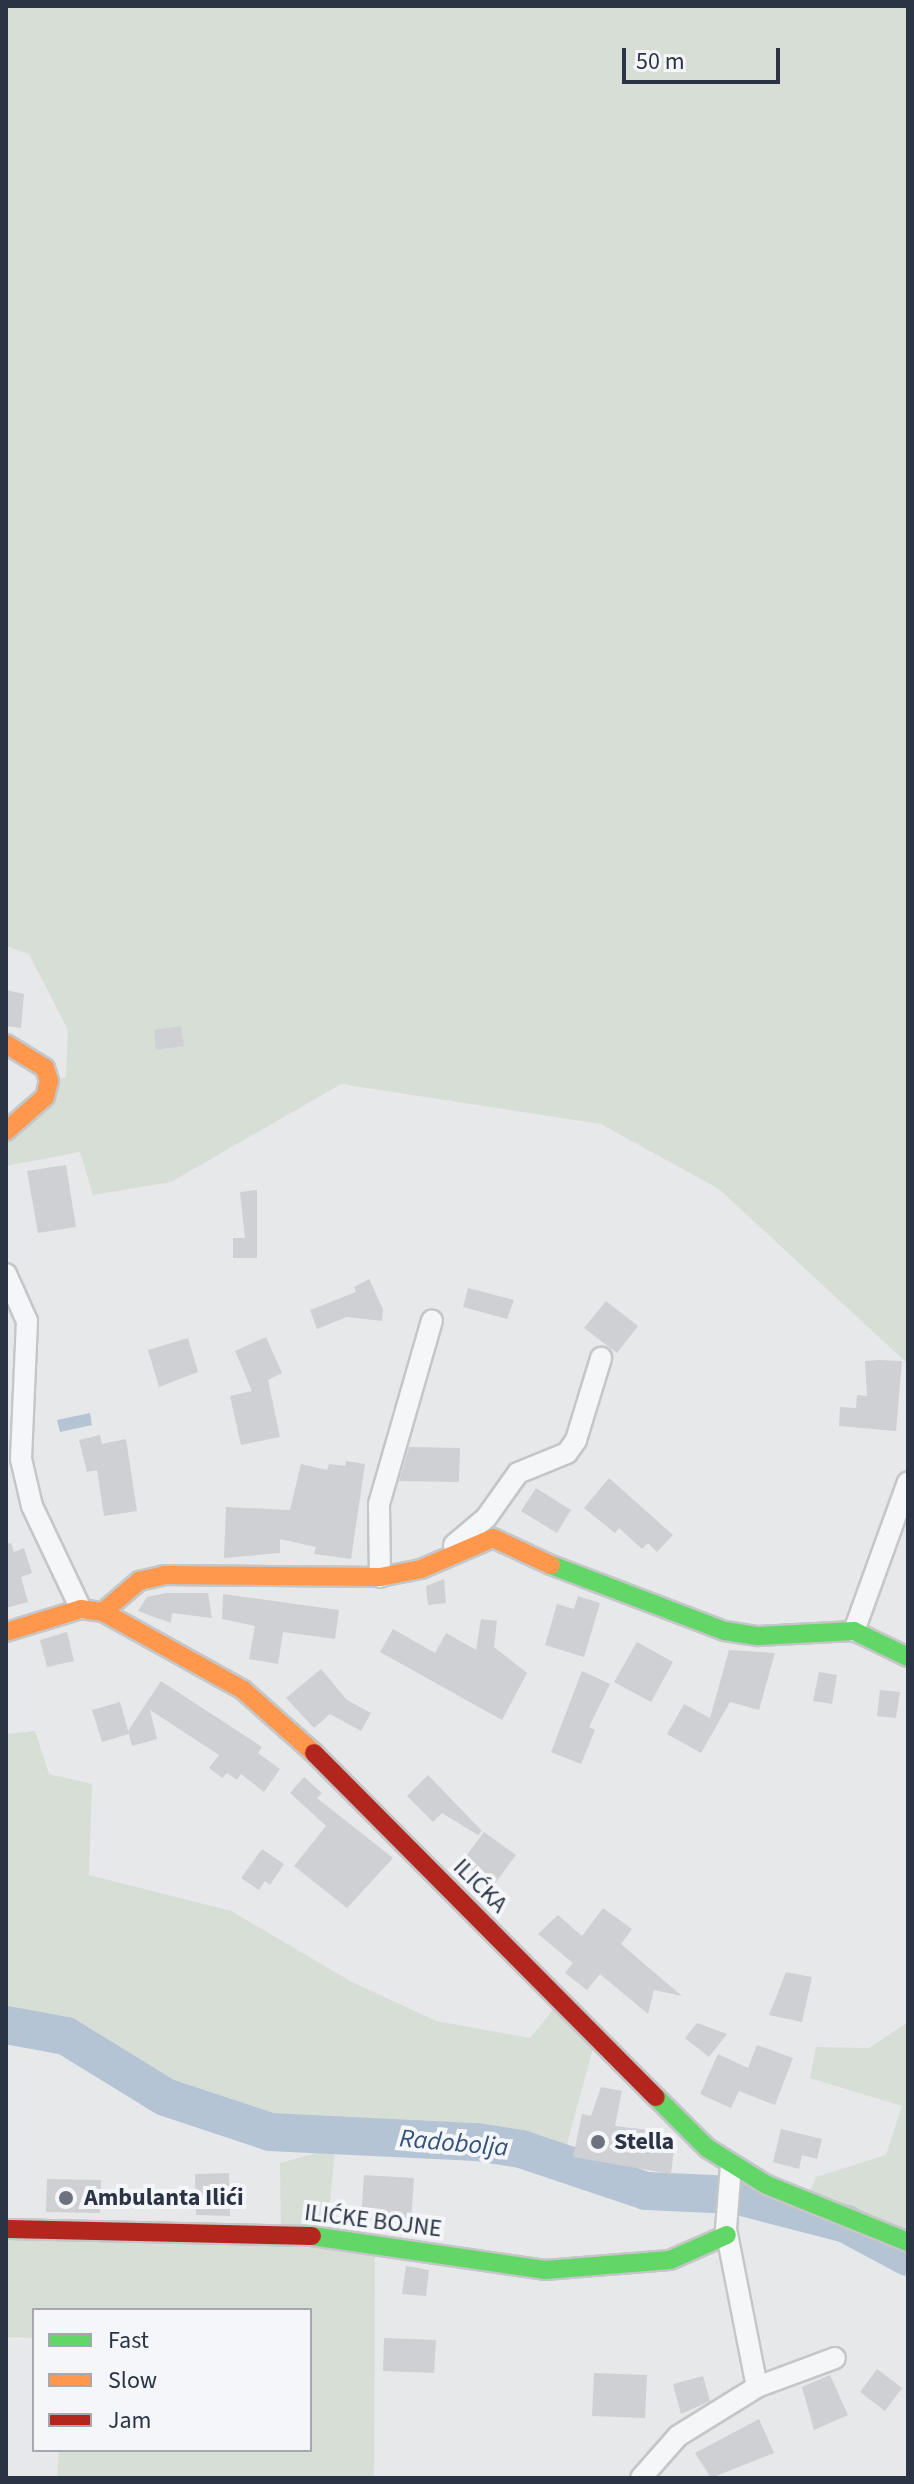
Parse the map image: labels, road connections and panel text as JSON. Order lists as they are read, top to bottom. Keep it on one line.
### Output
{"streets":{"street":["ILIĆKA","ILIĆKE BOJNE"]},"water":["Radobolja"],"places":["Stella","Ambulanta Ilići"],"legend":["Fast","Slow","Jam"],"scale_bar":"50 m"}
